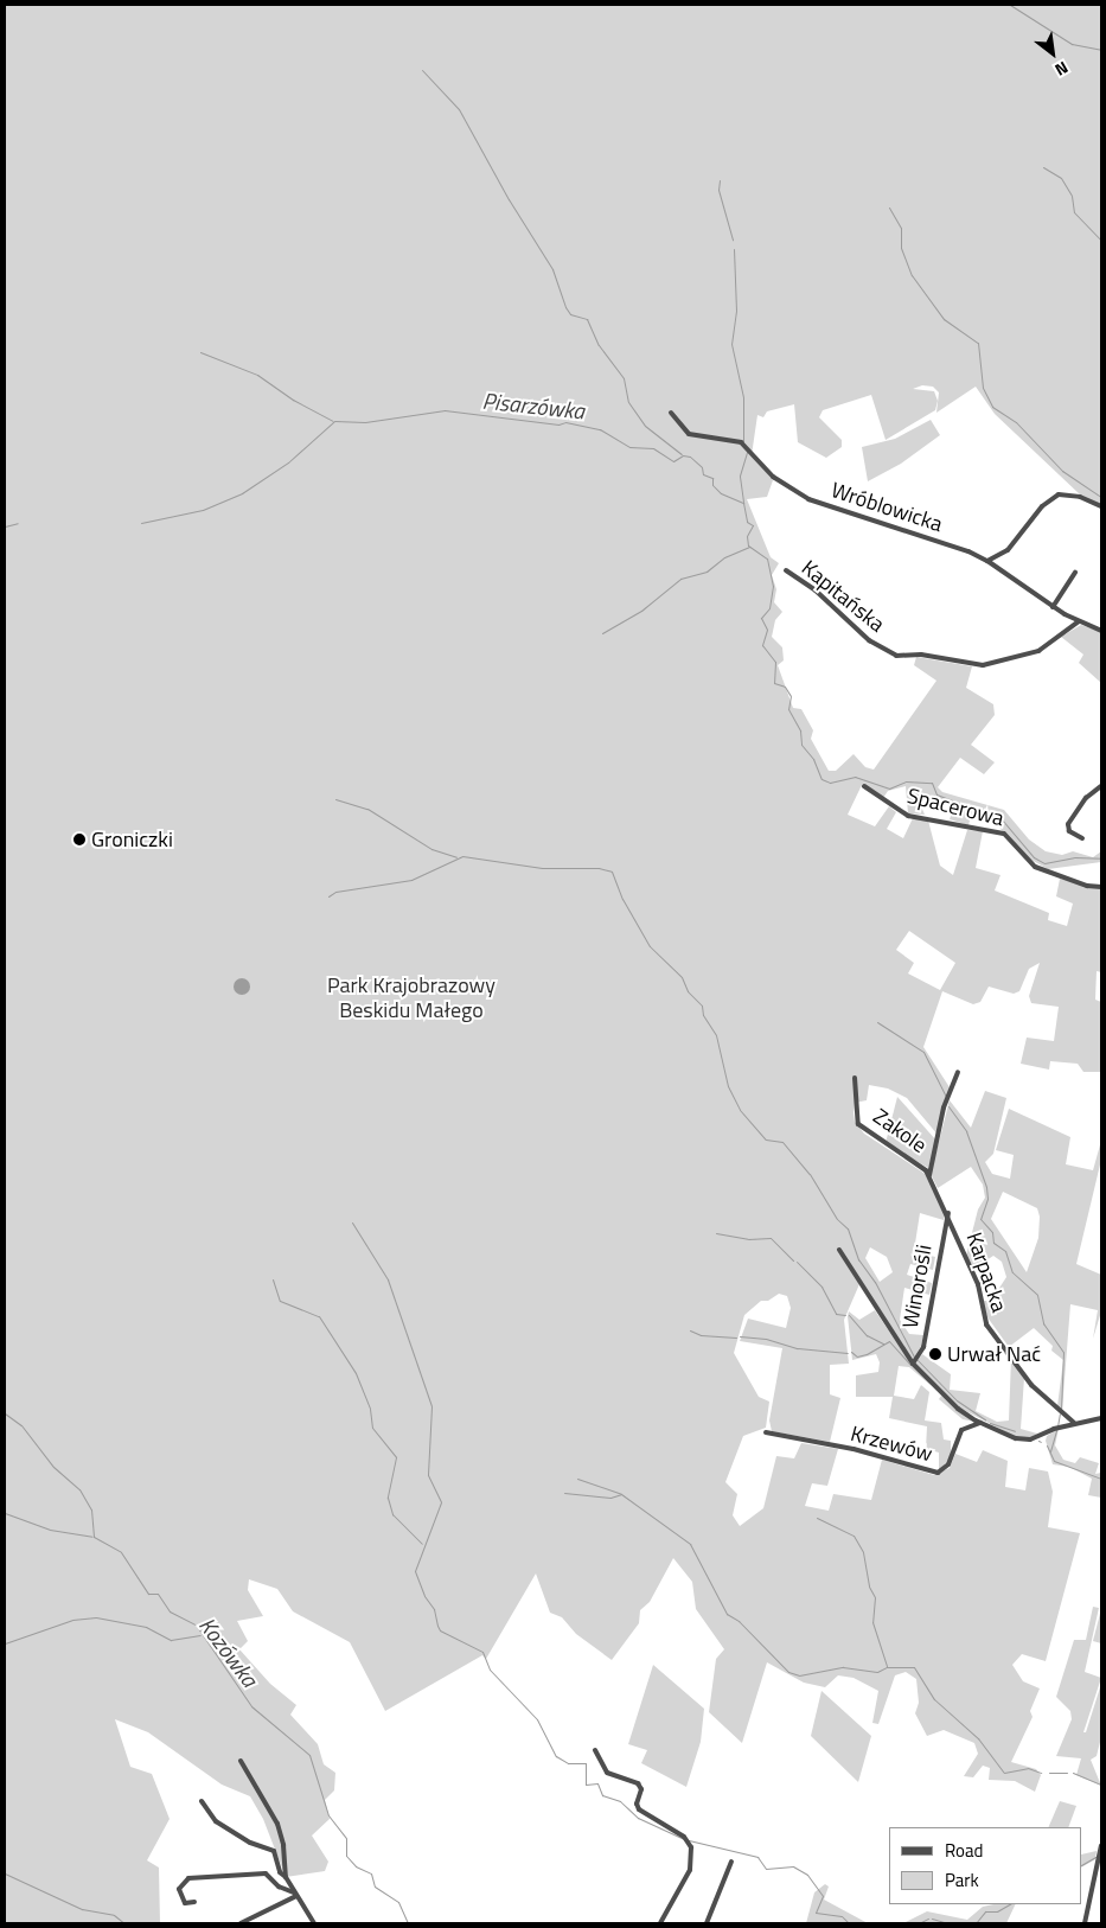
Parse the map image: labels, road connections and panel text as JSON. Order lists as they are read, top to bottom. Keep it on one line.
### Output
{"streets":{"street":["Wróblowicka","Kapitańska","Spacerowa","Zakole","Karpacka","Winorośli","Krzewów"]},"crossings":[["Wróblowicka","Kapitańska"],["Zakole","Karpacka"],["Karpacka","Winorośli"]],"water":["Pisarzówka","Kozówka"],"parks":["Park Krajobrazowy Beskidu Małego"],"places":["Groniczki","Urwał Nać"],"legend":["Road","Park"],"north":"bottom right"}
